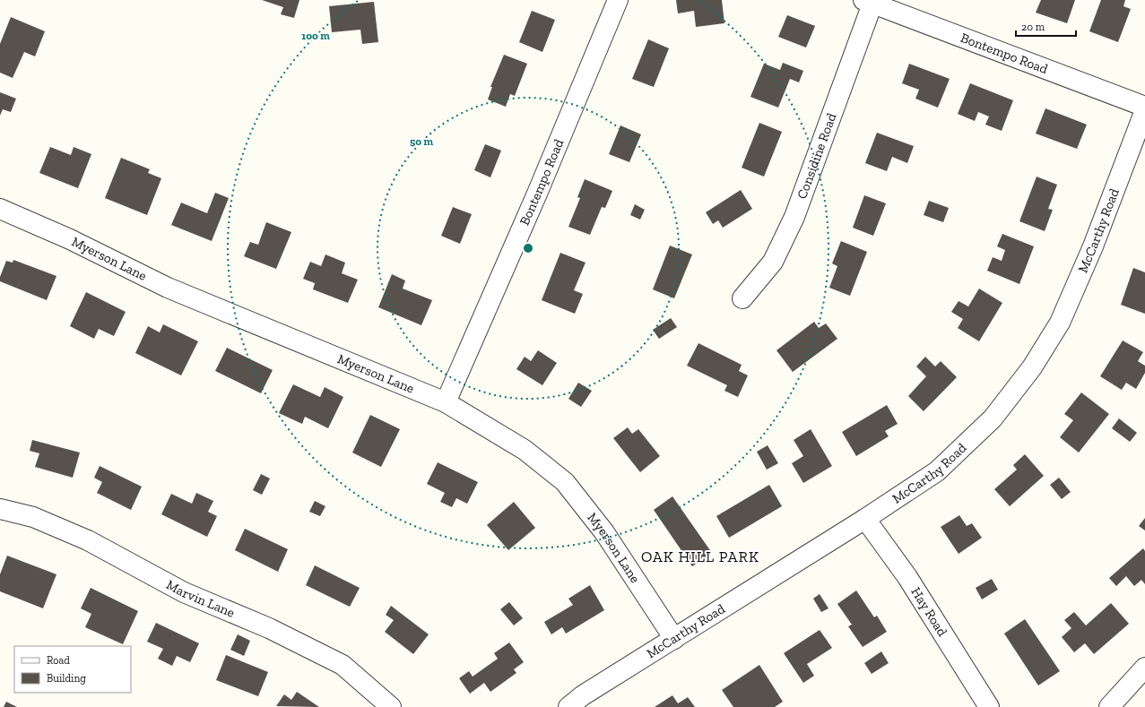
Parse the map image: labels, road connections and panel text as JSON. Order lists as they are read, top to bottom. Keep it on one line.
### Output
{"streets":{"street":["Bontempo Road","Considine Road","McCarthy Road","Myerson Lane","Marvin Lane","Hay Road"]},"crossings":[["Bontempo Road","Considine Road"],["Bontempo Road","Myerson Lane"],["McCarthy Road","Myerson Lane"],["McCarthy Road","Hay Road"]],"districts":["OAK HILL PARK"],"legend":["Road","Building"],"scale_bar":"20 m","rings":["100 m","50 m"]}
